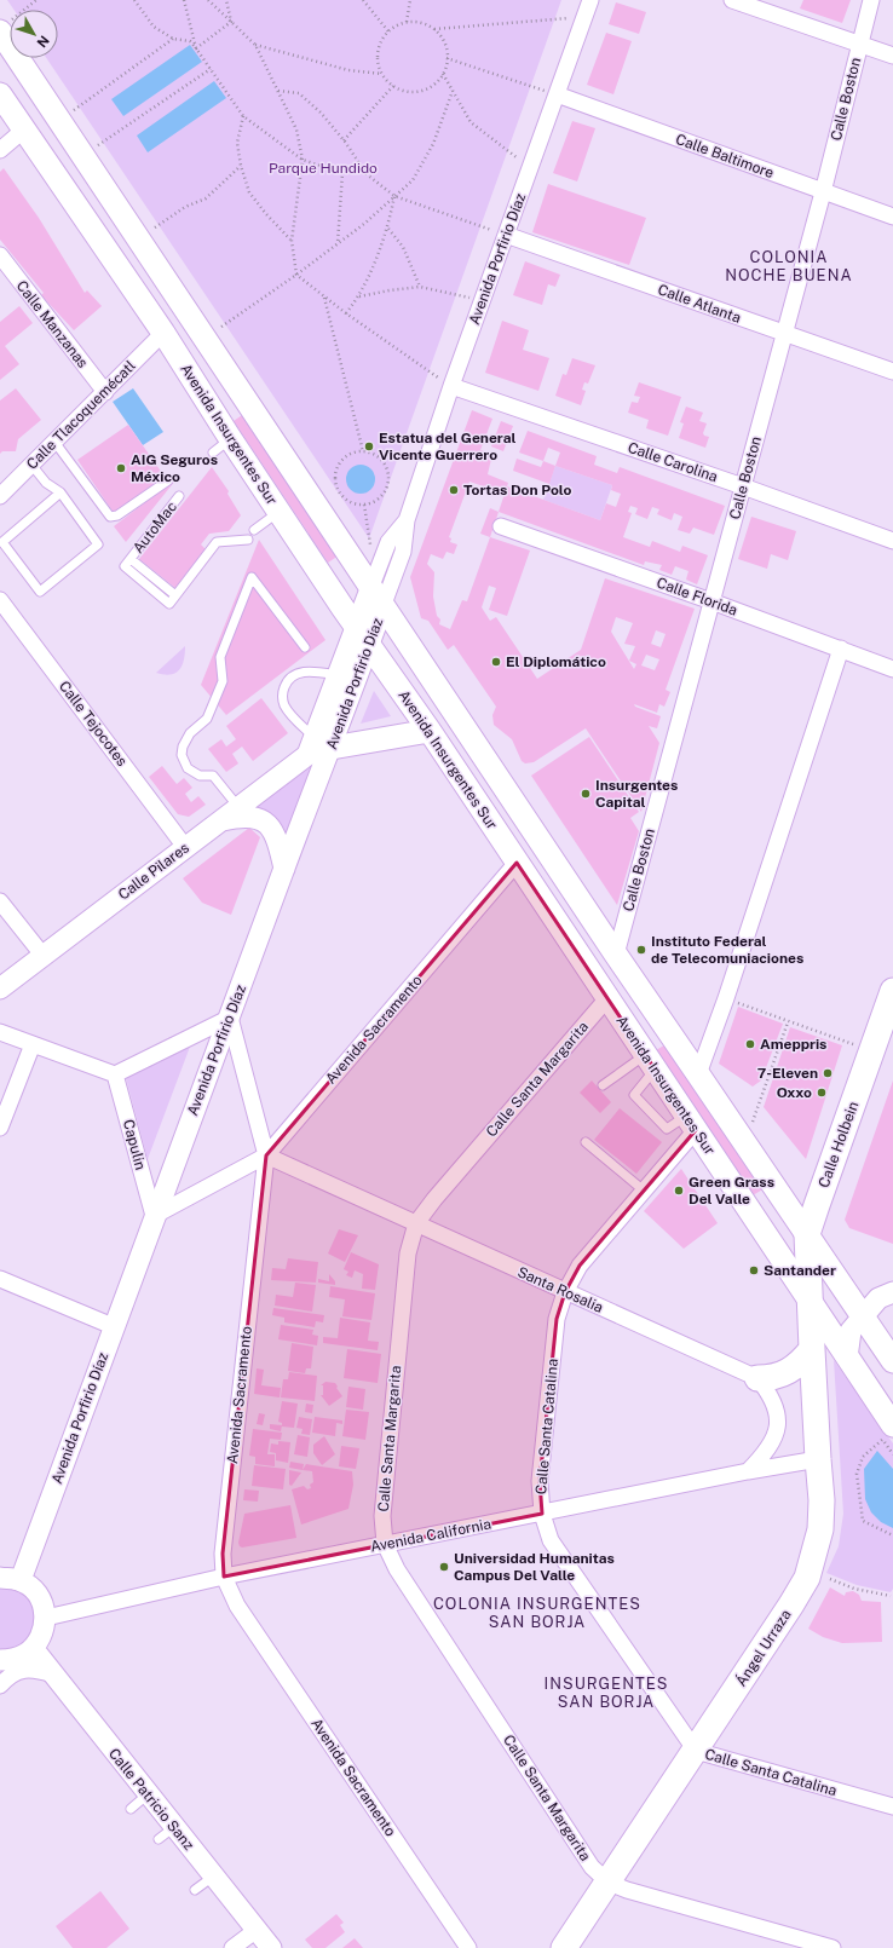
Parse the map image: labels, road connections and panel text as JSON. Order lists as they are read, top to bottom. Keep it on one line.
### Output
{"streets":{"main road":["Avenida Insurgentes Sur","Calle Holbein","Ángel Urraza"],"street":["Calle Boston","Calle Baltimore","Avenida Porfirio Díaz","Calle Atlanta","Calle Manzanas","Calle Tlacoquemécatl","Calle Carolina","Calle Florida","Calle Tejocotes","Calle Pilares","Avenida Sacramento","Calle Santa Margarita","Capulin","Santa Rosalia","Calle Santa Catalina","Avenida California","Calle Patricio Sanz"],"lane":["AutoMac"]},"crossings":[["Calle Boston","Calle Baltimore"],["Calle Boston","Calle Atlanta"],["Calle Boston","Calle Carolina"],["Calle Boston","Calle Florida"],["Calle Baltimore","Avenida Porfirio Díaz"],["Avenida Porfirio Díaz","Calle Atlanta"],["Avenida Porfirio Díaz","Avenida Insurgentes Sur"],["Avenida Porfirio Díaz","Calle Carolina"],["Avenida Porfirio Díaz","Calle Pilares"],["Avenida Porfirio Díaz","Capulin"],["Calle Manzanas","Calle Tlacoquemécatl"],["Calle Tlacoquemécatl","Avenida Insurgentes Sur"],["Avenida Insurgentes Sur","Avenida Sacramento"],["Avenida Insurgentes Sur","Calle Santa Margarita"],["Avenida Insurgentes Sur","Calle Holbein"],["Avenida Insurgentes Sur","Calle Santa Catalina"],["Avenida Insurgentes Sur","Ángel Urraza"],["Calle Tejocotes","Calle Pilares"],["Avenida Sacramento","Santa Rosalia"],["Avenida Sacramento","Avenida California"],["Calle Santa Margarita","Santa Rosalia"],["Calle Santa Margarita","Avenida California"],["Calle Santa Margarita","Ángel Urraza"],["Calle Holbein","Ángel Urraza"],["Santa Rosalia","Calle Santa Catalina"],["Santa Rosalia","Avenida California"],["Calle Santa Catalina","Avenida California"],["Calle Santa Catalina","Ángel Urraza"],["Avenida California","Ángel Urraza"]],"districts":["COLONIA NOCHE BUENA","COLONIA INSURGENTES SAN BORJA","INSURGENTES SAN BORJA"],"parks":["Parque Hundido"],"places":["Estatua del General Vicente Guerrero","AIG Seguros México","Tortas Don Polo","El Diplomático","Insurgentes Capital","Instituto Federal de Telecomuniaciones","Ameppris","7-Eleven","Oxxo","Green Grass Del Valle","Santander","Universidad Humanitas Campus Del Valle"],"north":"bottom right"}
